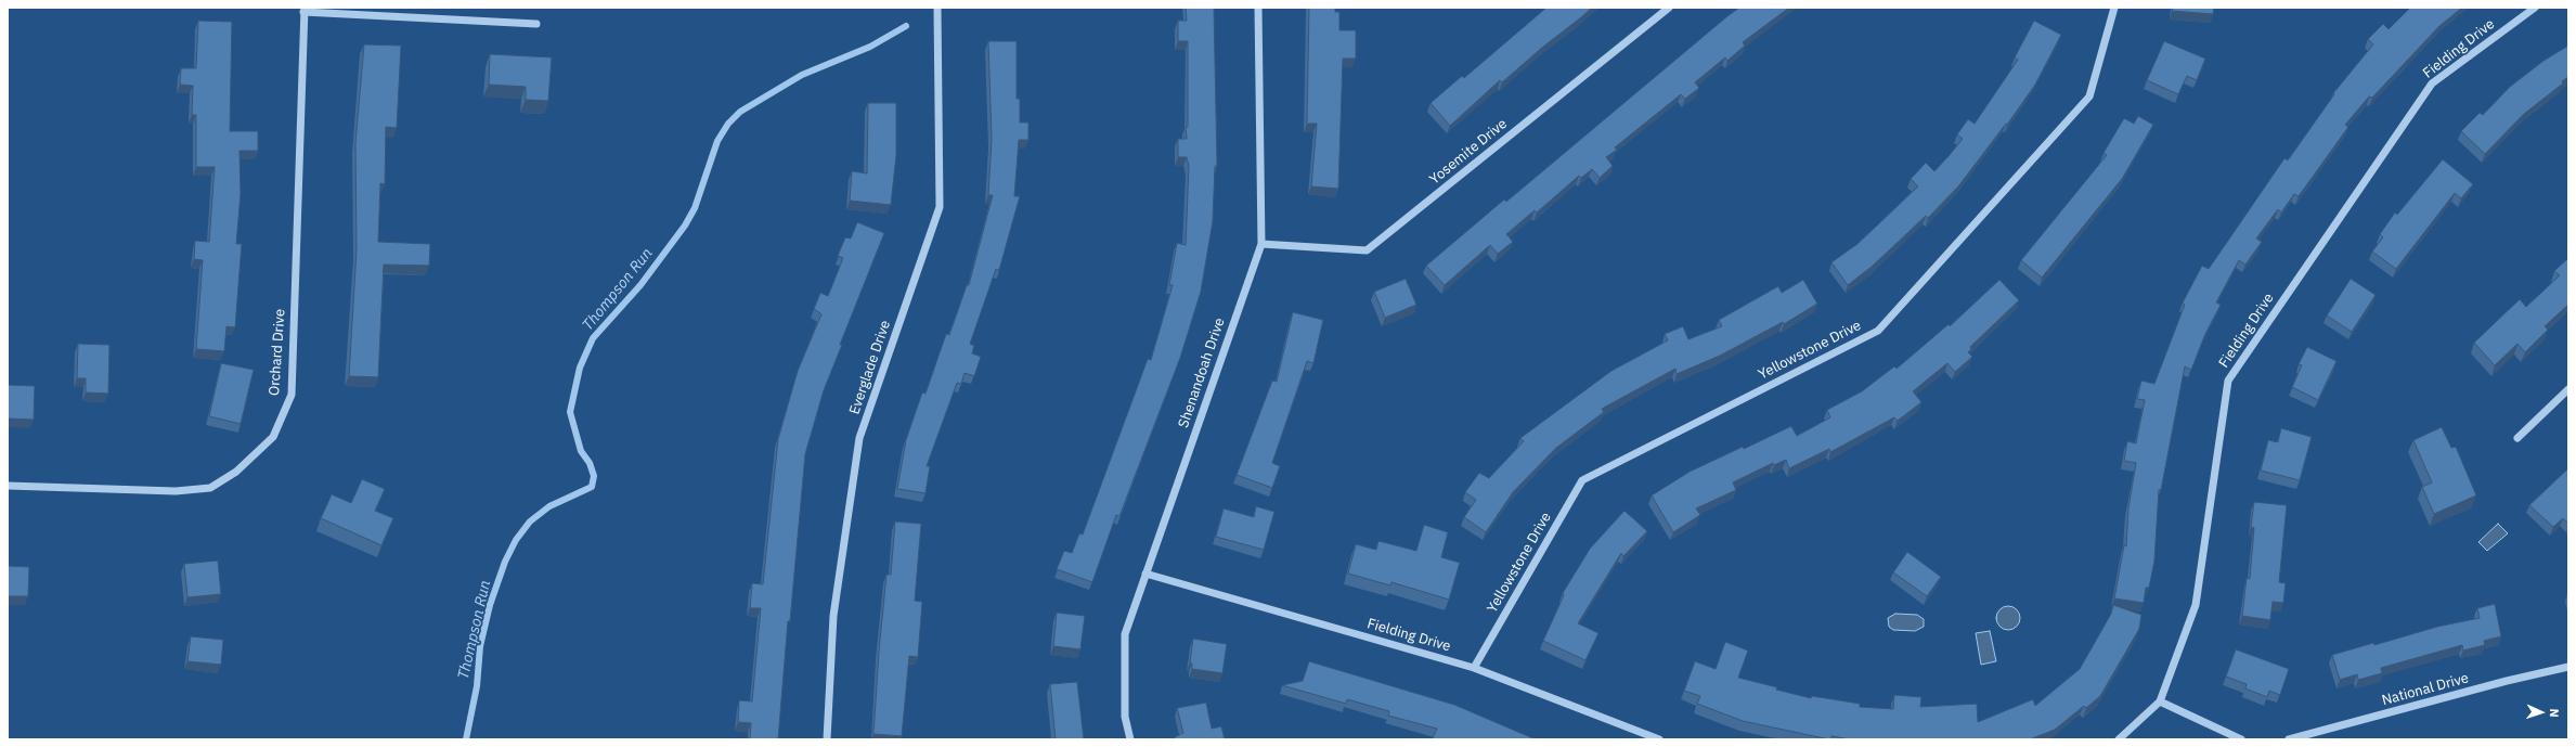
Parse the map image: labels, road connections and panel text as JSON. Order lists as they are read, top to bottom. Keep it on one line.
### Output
{"streets":{"street":["Fielding Drive","Yosemite Drive","Yellowstone Drive","Orchard Drive","Everglade Drive","Shenandoah Drive","National Drive"]},"crossings":[["Fielding Drive","Yellowstone Drive"],["Fielding Drive","Shenandoah Drive"],["Yosemite Drive","Shenandoah Drive"]],"water":["Thompson Run"],"north":"right"}
